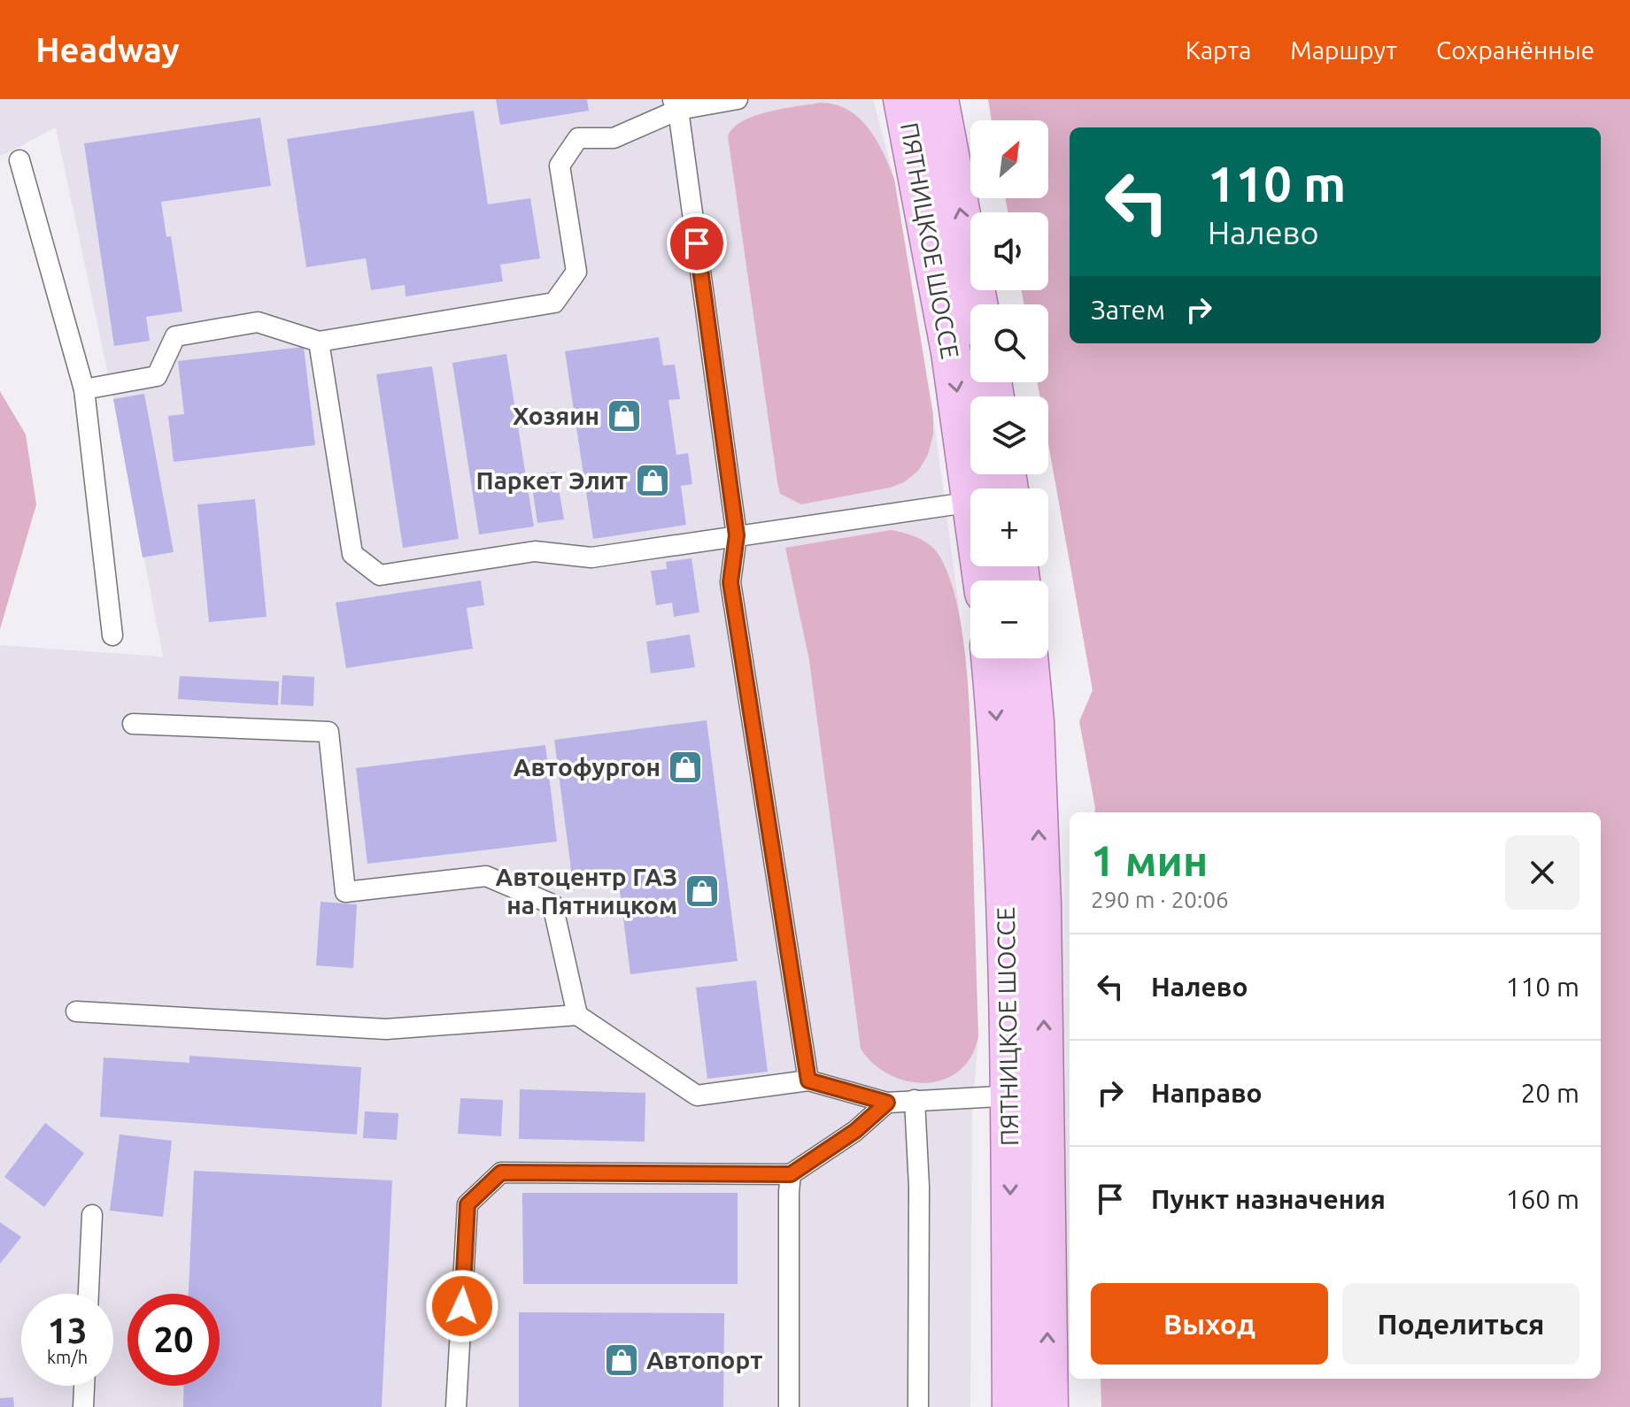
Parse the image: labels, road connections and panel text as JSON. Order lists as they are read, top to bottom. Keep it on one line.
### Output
{"streets":{"main road":["ПЯТНИЦКОЕ ШОССЕ"]},"places":{"shop":["Хозяин","Паркет Элит","Автофургон","Автоцентр ГАЗ на Пятницком","Автопорт"]},"north":"top right","page":{"header":"Headway","nav":["Карта","Маршрут","Сохранённые"],"map_buttons":["+","−"],"turn":["110 m","Налево"],"then":"Затем","heading":["1 мин","290 m · 20:06"],"list":[{"name":"Налево","value":"110 m"},{"name":"Направо","value":"20 m"},{"name":"Пункт назначения","value":"160 m"}],"buttons":["Выход","Поделиться"],"speed":"13 km/h","limit":"20"}}
